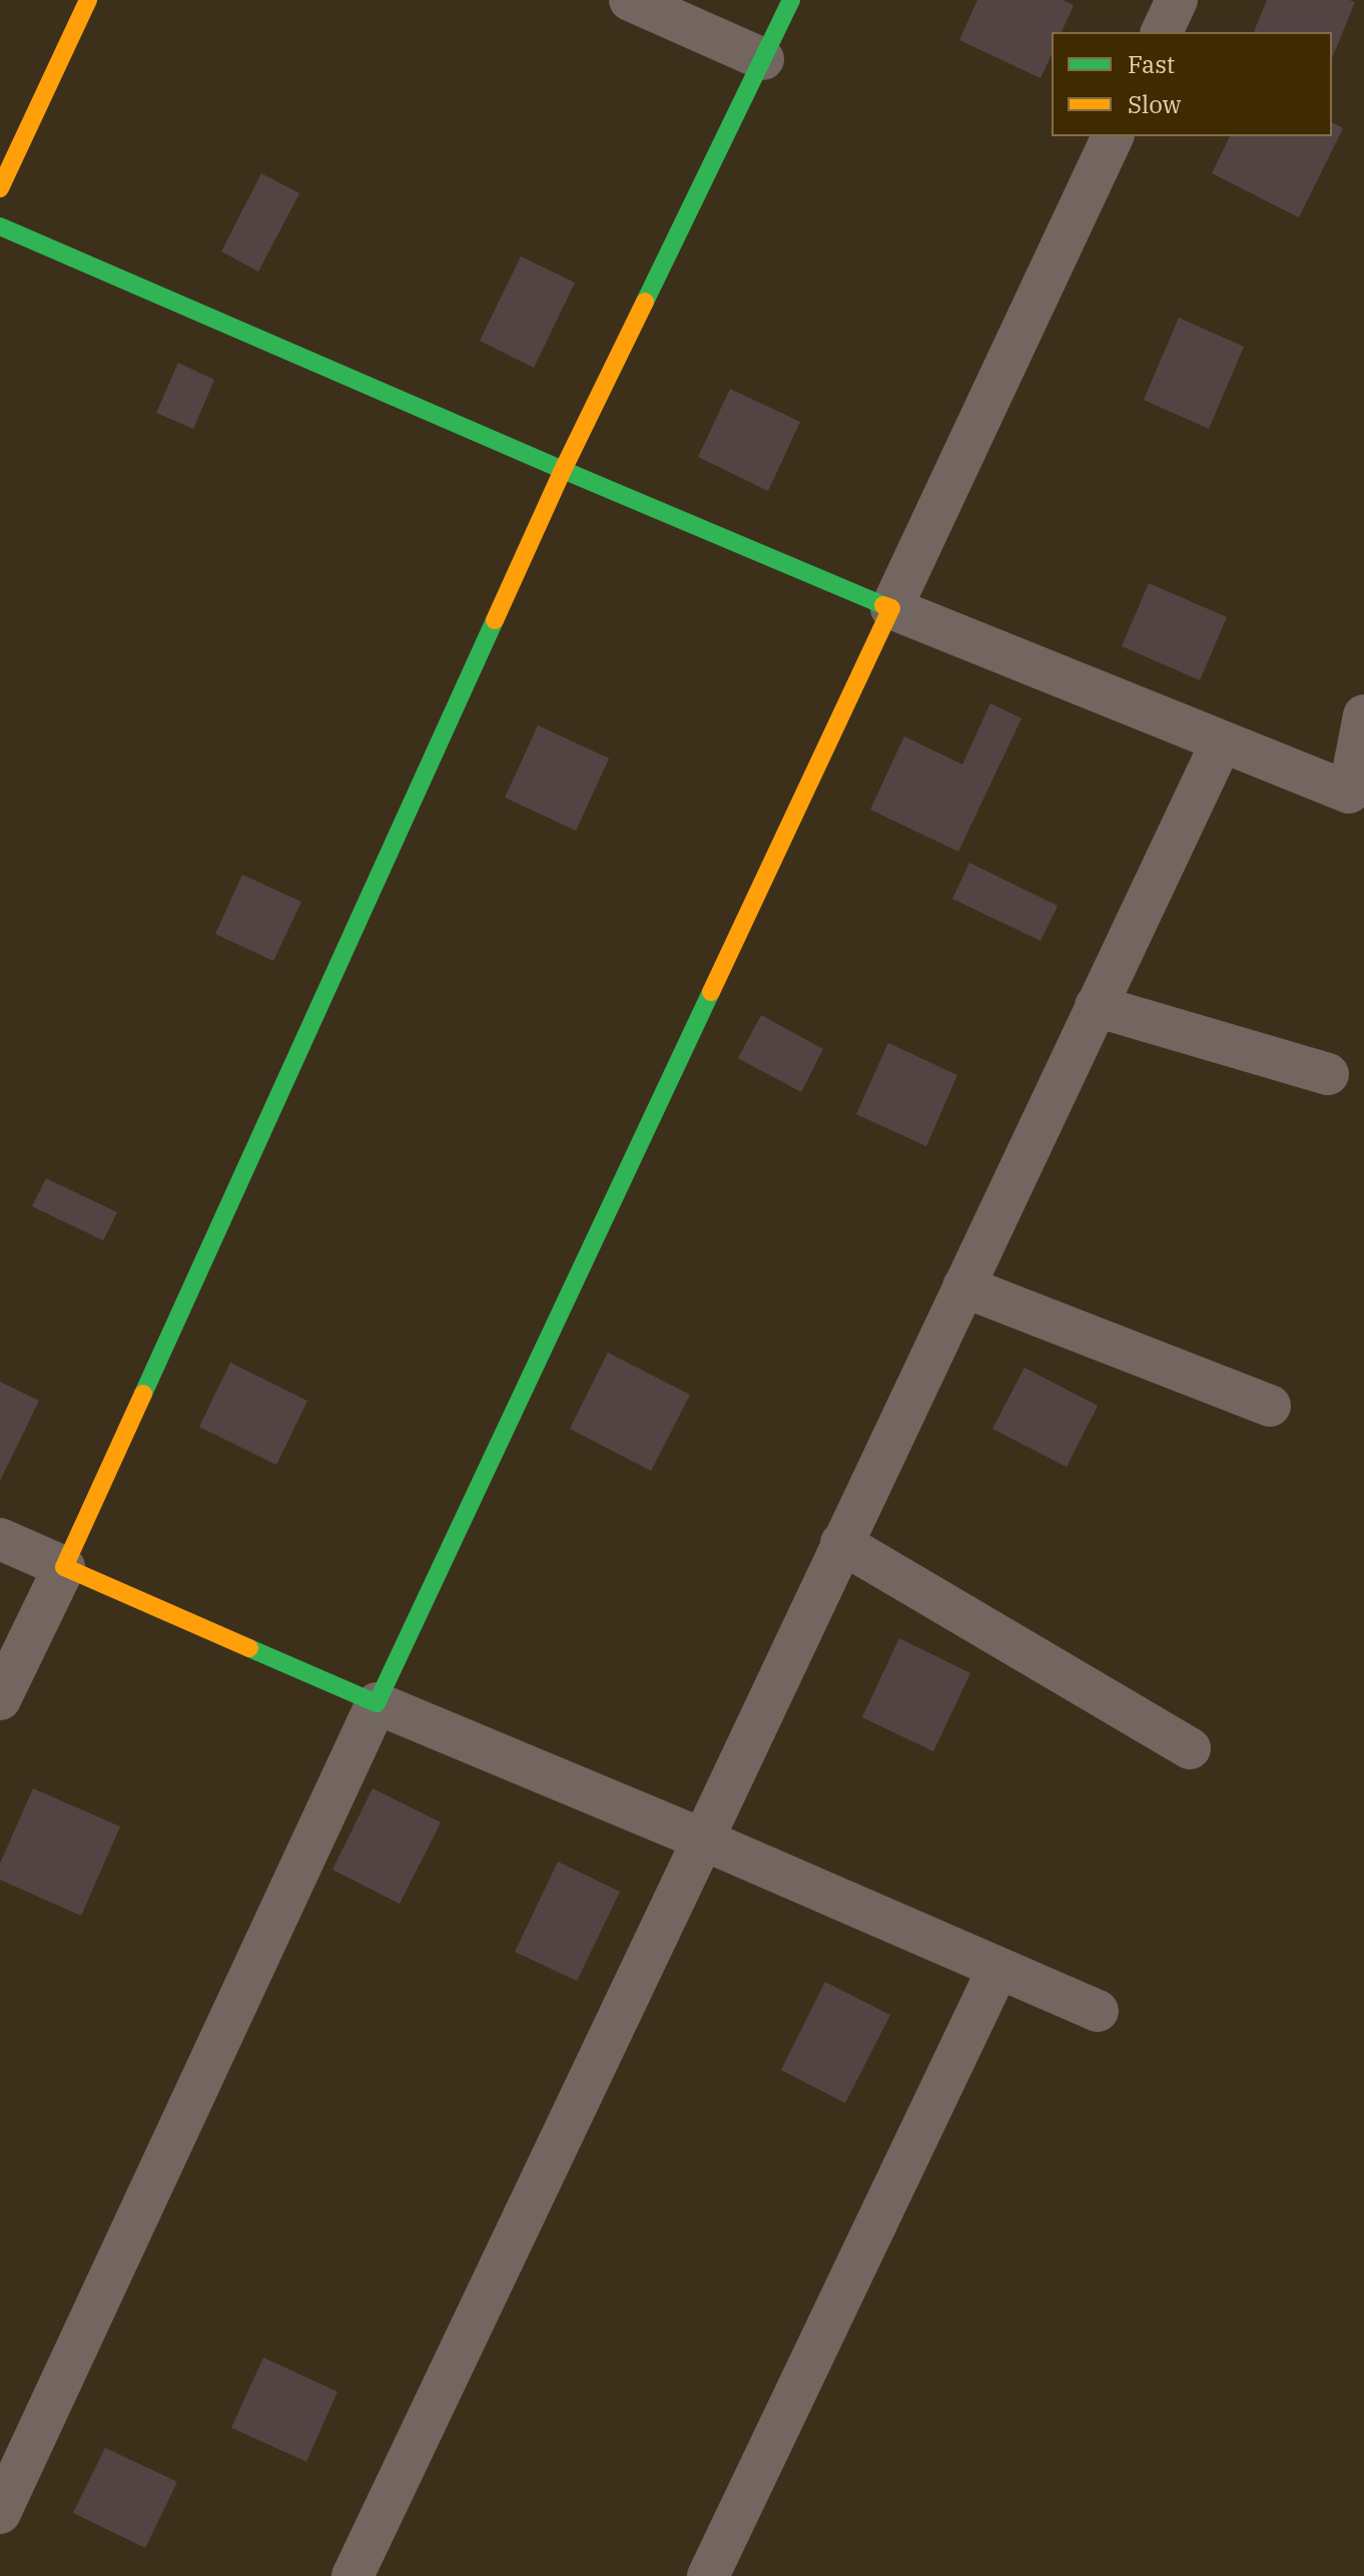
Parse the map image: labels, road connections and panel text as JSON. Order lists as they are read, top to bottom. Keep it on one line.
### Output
{"legend":["Fast","Slow"]}
